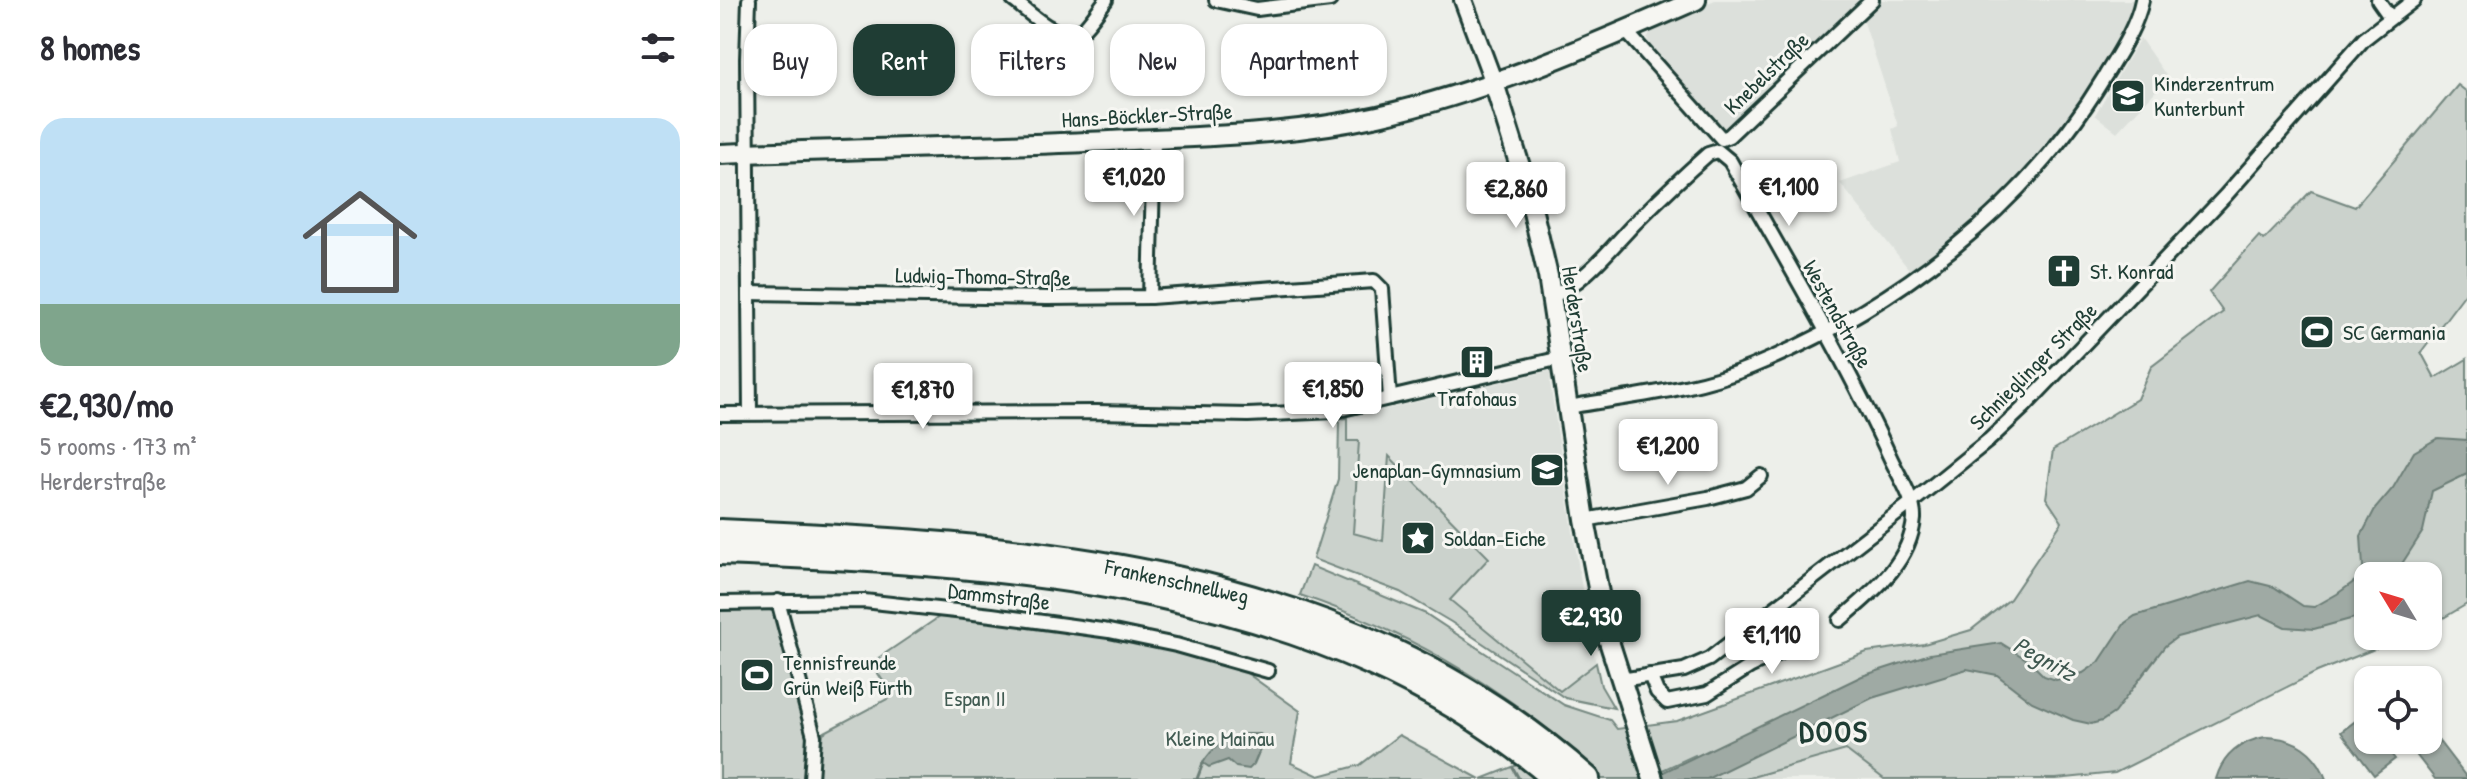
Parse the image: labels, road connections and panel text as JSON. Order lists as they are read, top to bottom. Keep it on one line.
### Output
{"streets":{"highway":["Frankenschnellweg"],"main road":["Hans-Böckler-Straße","Herderstraße"],"street":["Knebelstraße","Ludwig-Thoma-Straße","Westendstraße","Schnieglinger Straße","Dammstraße"]},"crossings":[["Knebelstraße","Westendstraße"],["Knebelstraße","Herderstraße"],["Hans-Böckler-Straße","Westendstraße"],["Hans-Böckler-Straße","Herderstraße"],["Westendstraße","Schnieglinger Straße"],["Herderstraße","Schnieglinger Straße"]],"districts":["DOOS"],"water":["Pegnitz"],"parks":["Espan II","Kleine Mainau"],"places":{"school or university":["Kinderzentrum Kunterbunt","Jenaplan-Gymnasium"],"church":["St. Konrad"],"sports":["SC Germania","Tennisfreunde Grün Weiß Fürth"],"building":["Trafohaus"],"place":["Soldan-Eiche"]},"north":"top left","page":{"heading":"8 homes","chip":["Buy","Rent","Filters","New","Apartment"],"list":[{"name":"€2,930/mo","note":"5 rooms · 173 m² · Herderstraße"}],"price":["€1,020","€1,100","€2,860","€1,850","€1,870","€1,200","€2,930","€1,110"]}}
